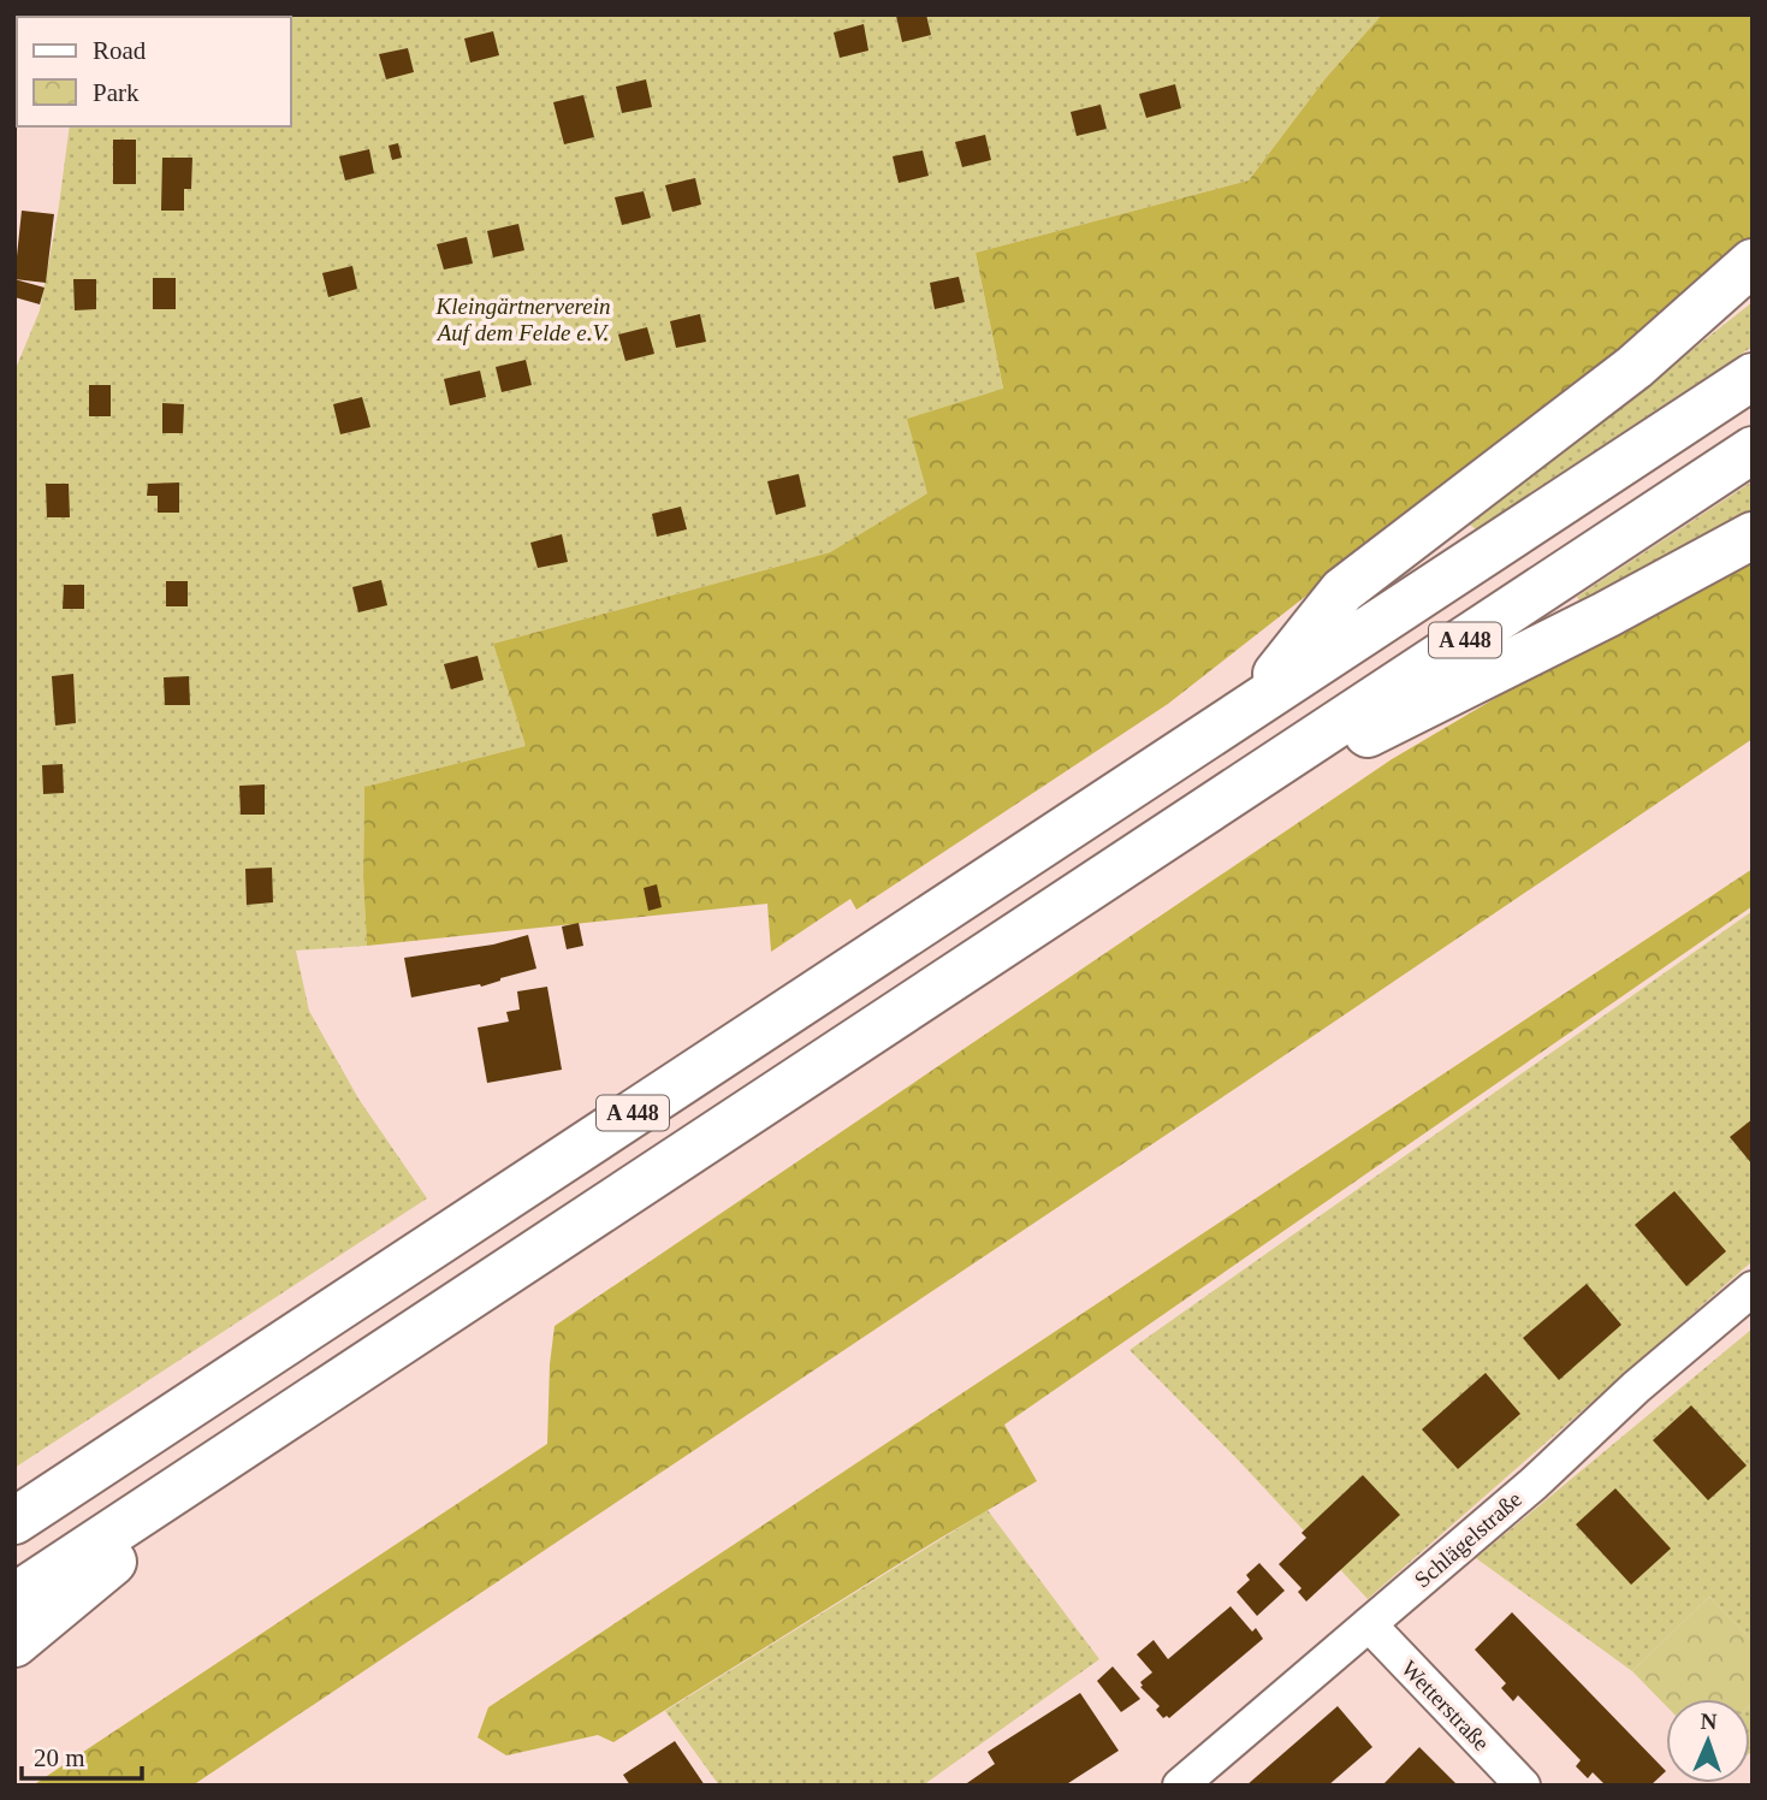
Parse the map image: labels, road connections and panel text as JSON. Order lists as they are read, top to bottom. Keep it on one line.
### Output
{"streets":{"highway":["A 448"],"street":["Schlägelstraße","Wetterstraße"]},"crossings":[["Schlägelstraße","Wetterstraße"]],"parks":["Kleingärtnerverein Auf dem Felde e.V."],"legend":["Road","Park"],"scale_bar":"20 m","north":"top"}
